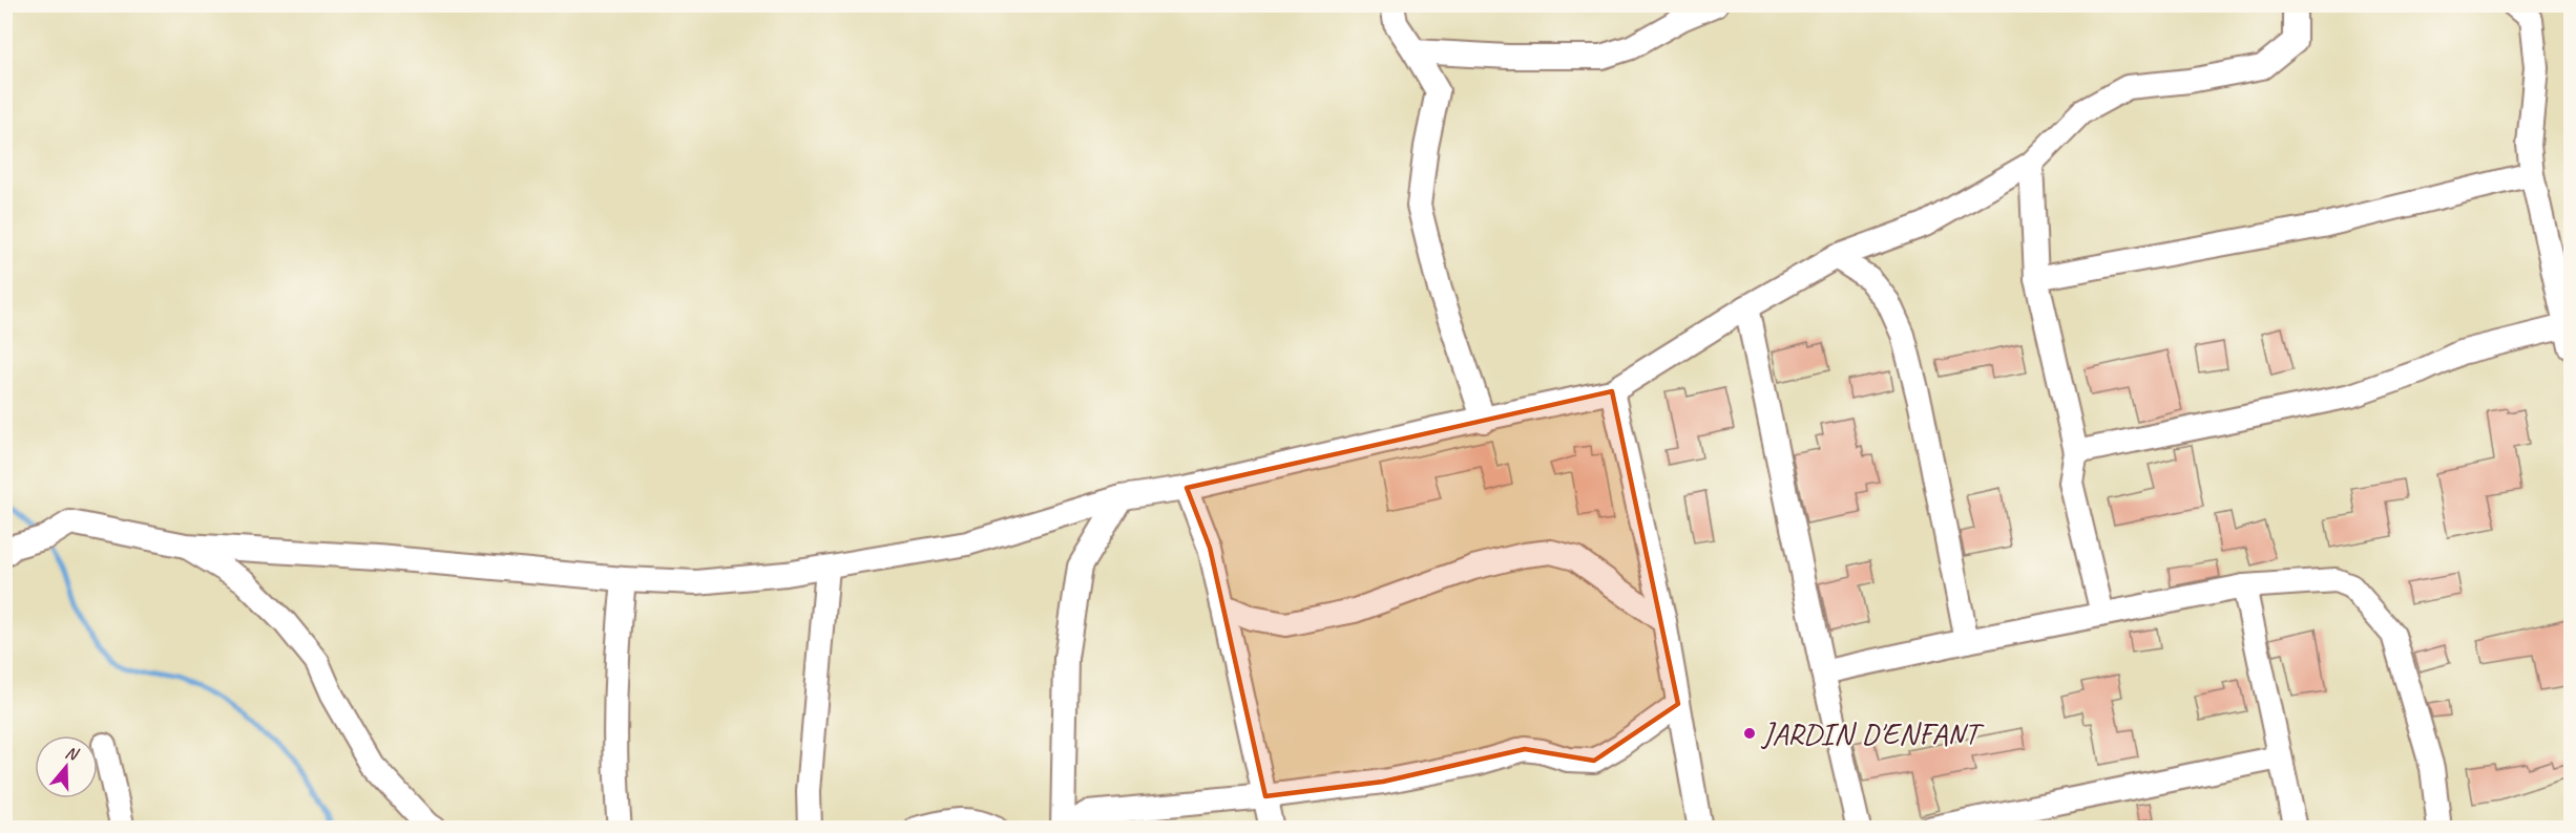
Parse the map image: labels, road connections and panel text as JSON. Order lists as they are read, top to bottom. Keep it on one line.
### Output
{"places":["JARDIN D'ENFANT"],"north":"top"}
